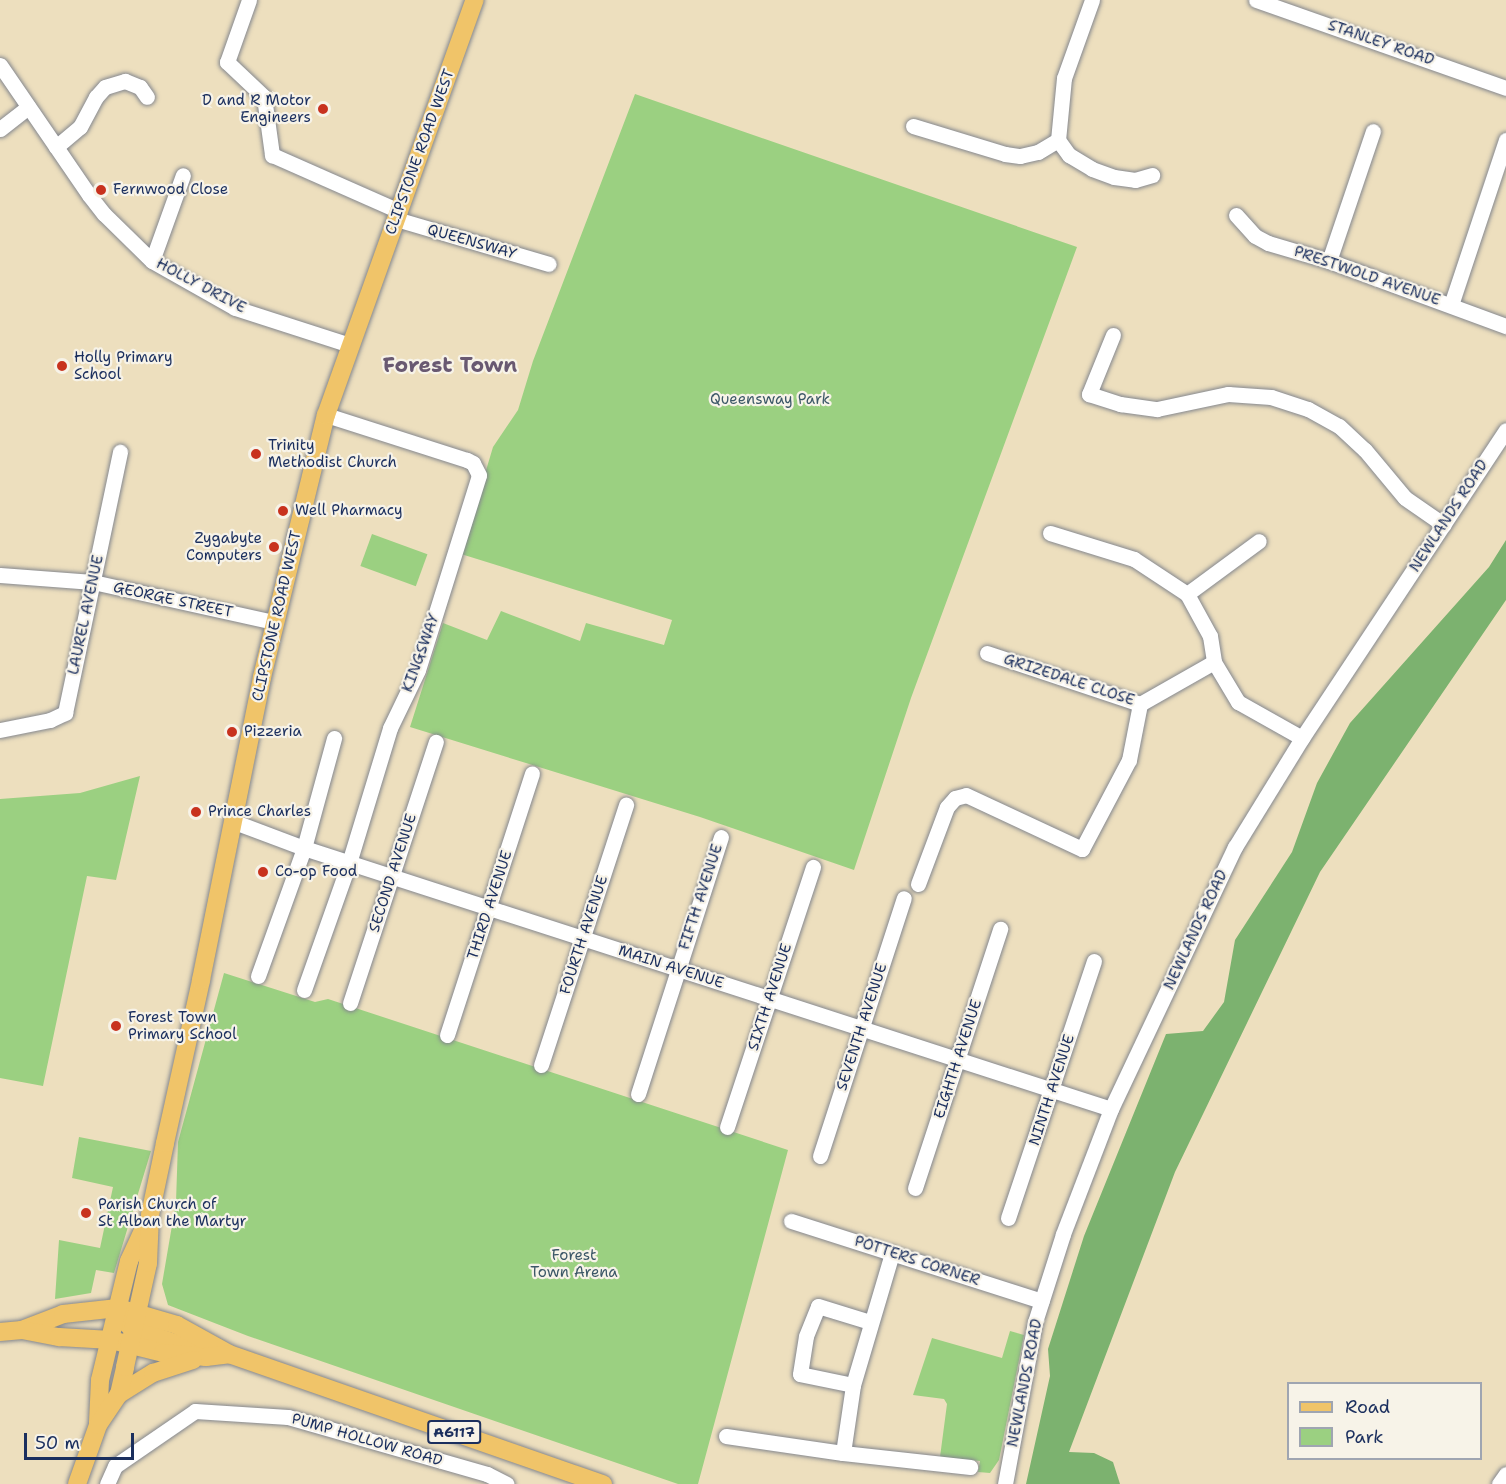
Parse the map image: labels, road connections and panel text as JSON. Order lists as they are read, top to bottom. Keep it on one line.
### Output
{"streets":{"main road":["CLIPSTONE ROAD WEST","A6117"],"street":["STANLEY ROAD","QUEENSWAY","PRESTWOLD AVENUE","HOLLY DRIVE","NEWLANDS ROAD","GEORGE STREET","LAUREL AVENUE","KINGSWAY","GRIZEDALE CLOSE","SECOND AVENUE","FIFTH AVENUE","THIRD AVENUE","FOURTH AVENUE","MAIN AVENUE","SIXTH AVENUE","SEVENTH AVENUE","EIGHTH AVENUE","NINTH AVENUE","POTTERS CORNER","PUMP HOLLOW ROAD"]},"crossings":[["CLIPSTONE ROAD WEST","QUEENSWAY"],["CLIPSTONE ROAD WEST","HOLLY DRIVE"],["CLIPSTONE ROAD WEST","GEORGE STREET"],["CLIPSTONE ROAD WEST","KINGSWAY"],["CLIPSTONE ROAD WEST","MAIN AVENUE"],["CLIPSTONE ROAD WEST","A6117"],["NEWLANDS ROAD","MAIN AVENUE"],["NEWLANDS ROAD","POTTERS CORNER"],["GEORGE STREET","LAUREL AVENUE"],["KINGSWAY","MAIN AVENUE"],["SECOND AVENUE","MAIN AVENUE"],["FIFTH AVENUE","MAIN AVENUE"],["THIRD AVENUE","MAIN AVENUE"],["FOURTH AVENUE","MAIN AVENUE"],["MAIN AVENUE","SIXTH AVENUE"],["MAIN AVENUE","SEVENTH AVENUE"],["MAIN AVENUE","EIGHTH AVENUE"],["MAIN AVENUE","NINTH AVENUE"]],"districts":["Forest Town"],"parks":["Queensway Park","Forest Town Arena"],"places":["D and R Motor Engineers","Fernwood Close","Holly Primary School","Trinity Methodist Church","Well Pharmacy","Zygabyte Computers","Pizzeria","Prince Charles","Co-op Food","Forest Town Primary School","Parish Church of St Alban the Martyr"],"legend":["Road","Park"],"scale_bar":"50 m"}
